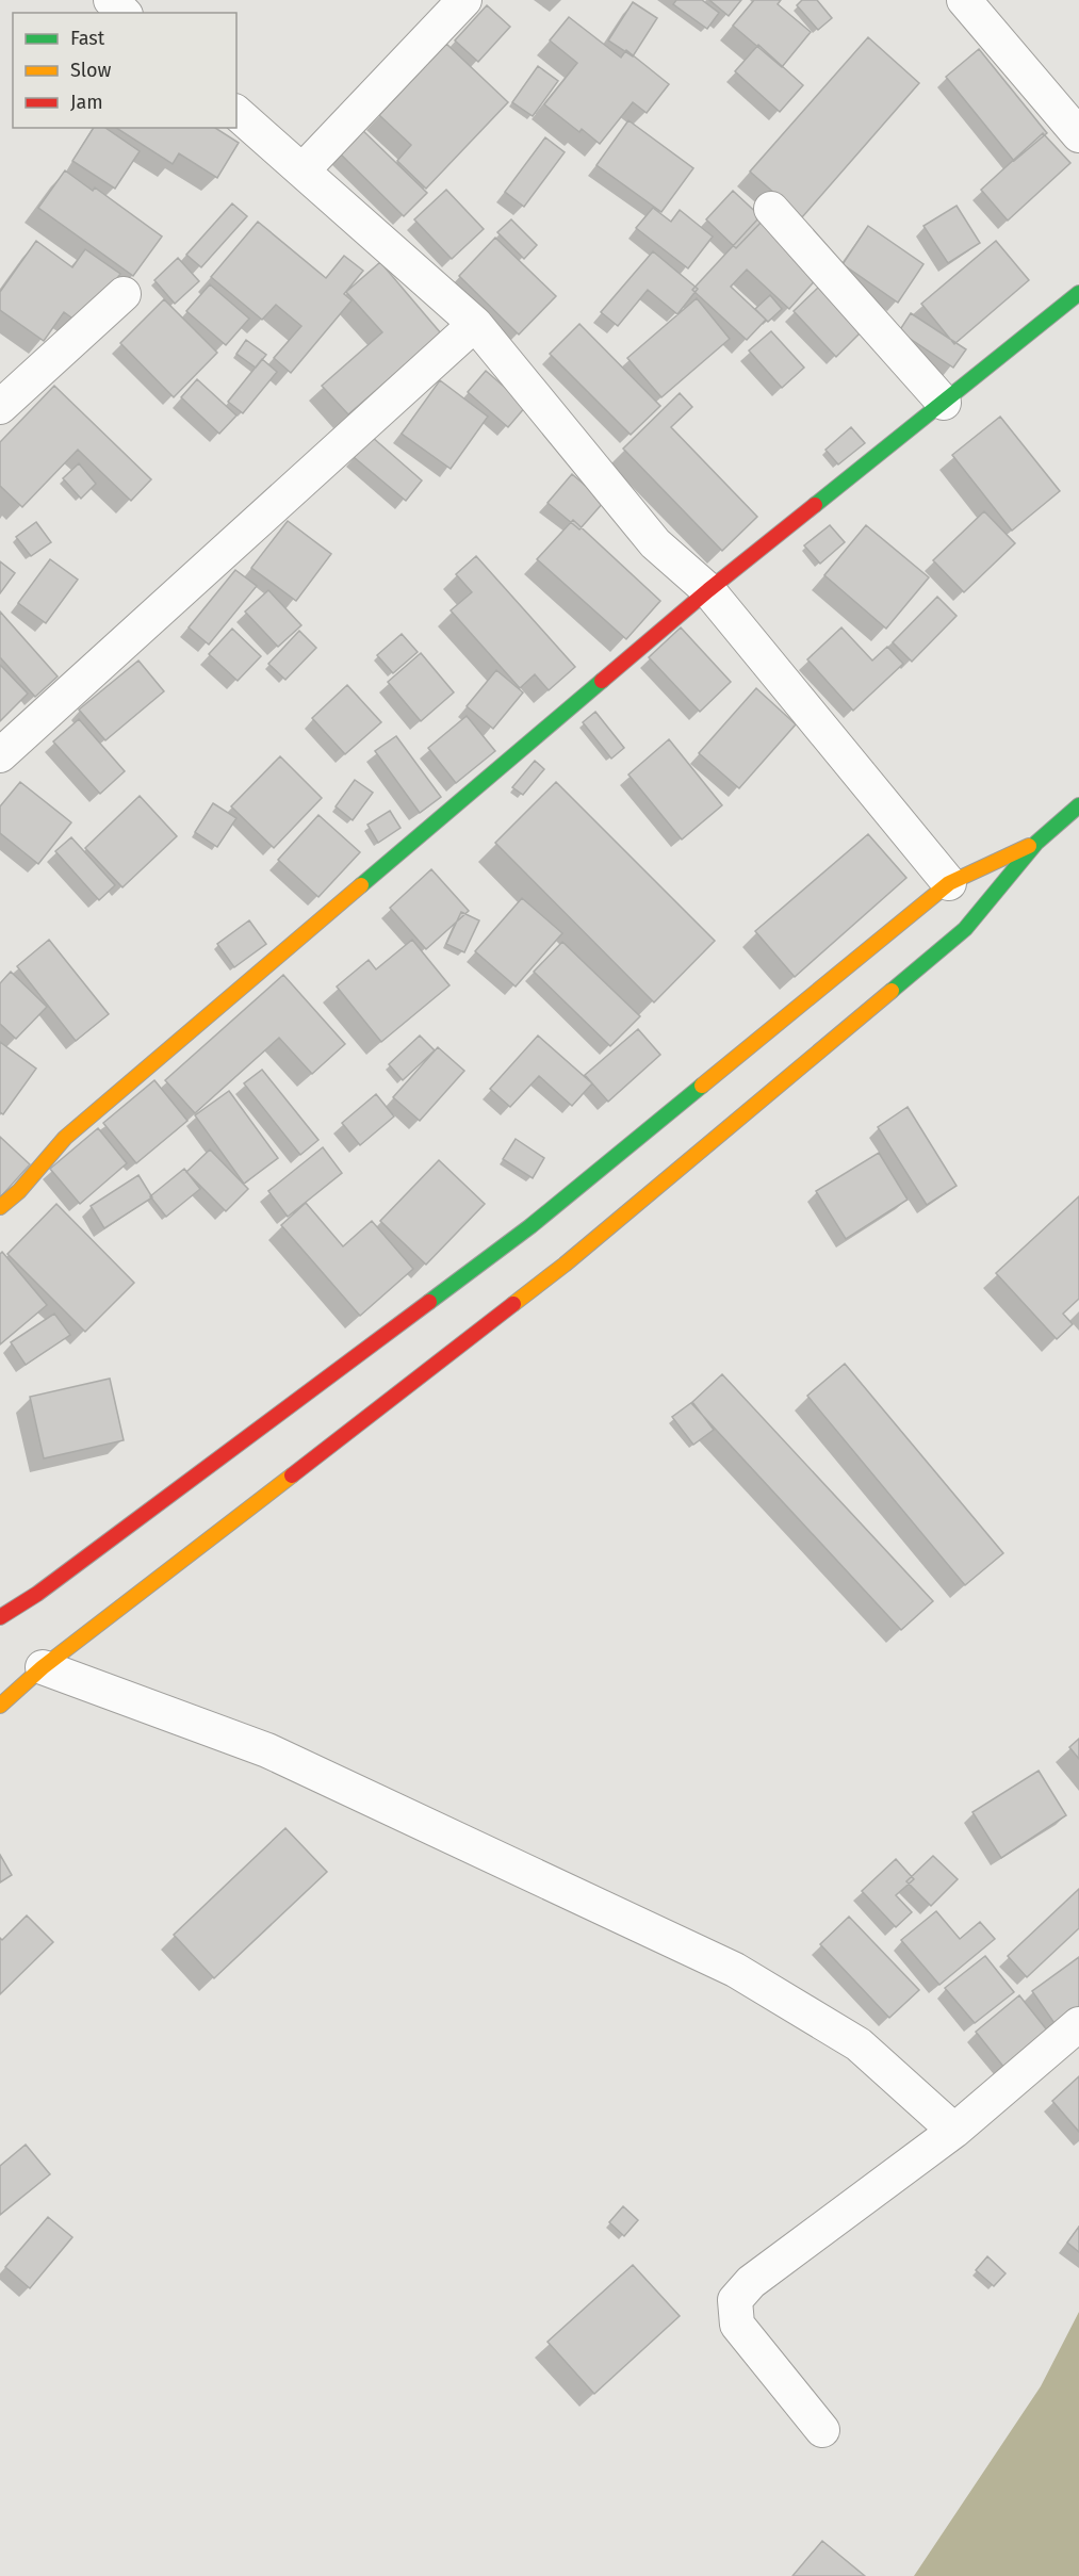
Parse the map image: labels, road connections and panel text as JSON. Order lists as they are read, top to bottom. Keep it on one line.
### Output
{"legend":["Fast","Slow","Jam"]}
